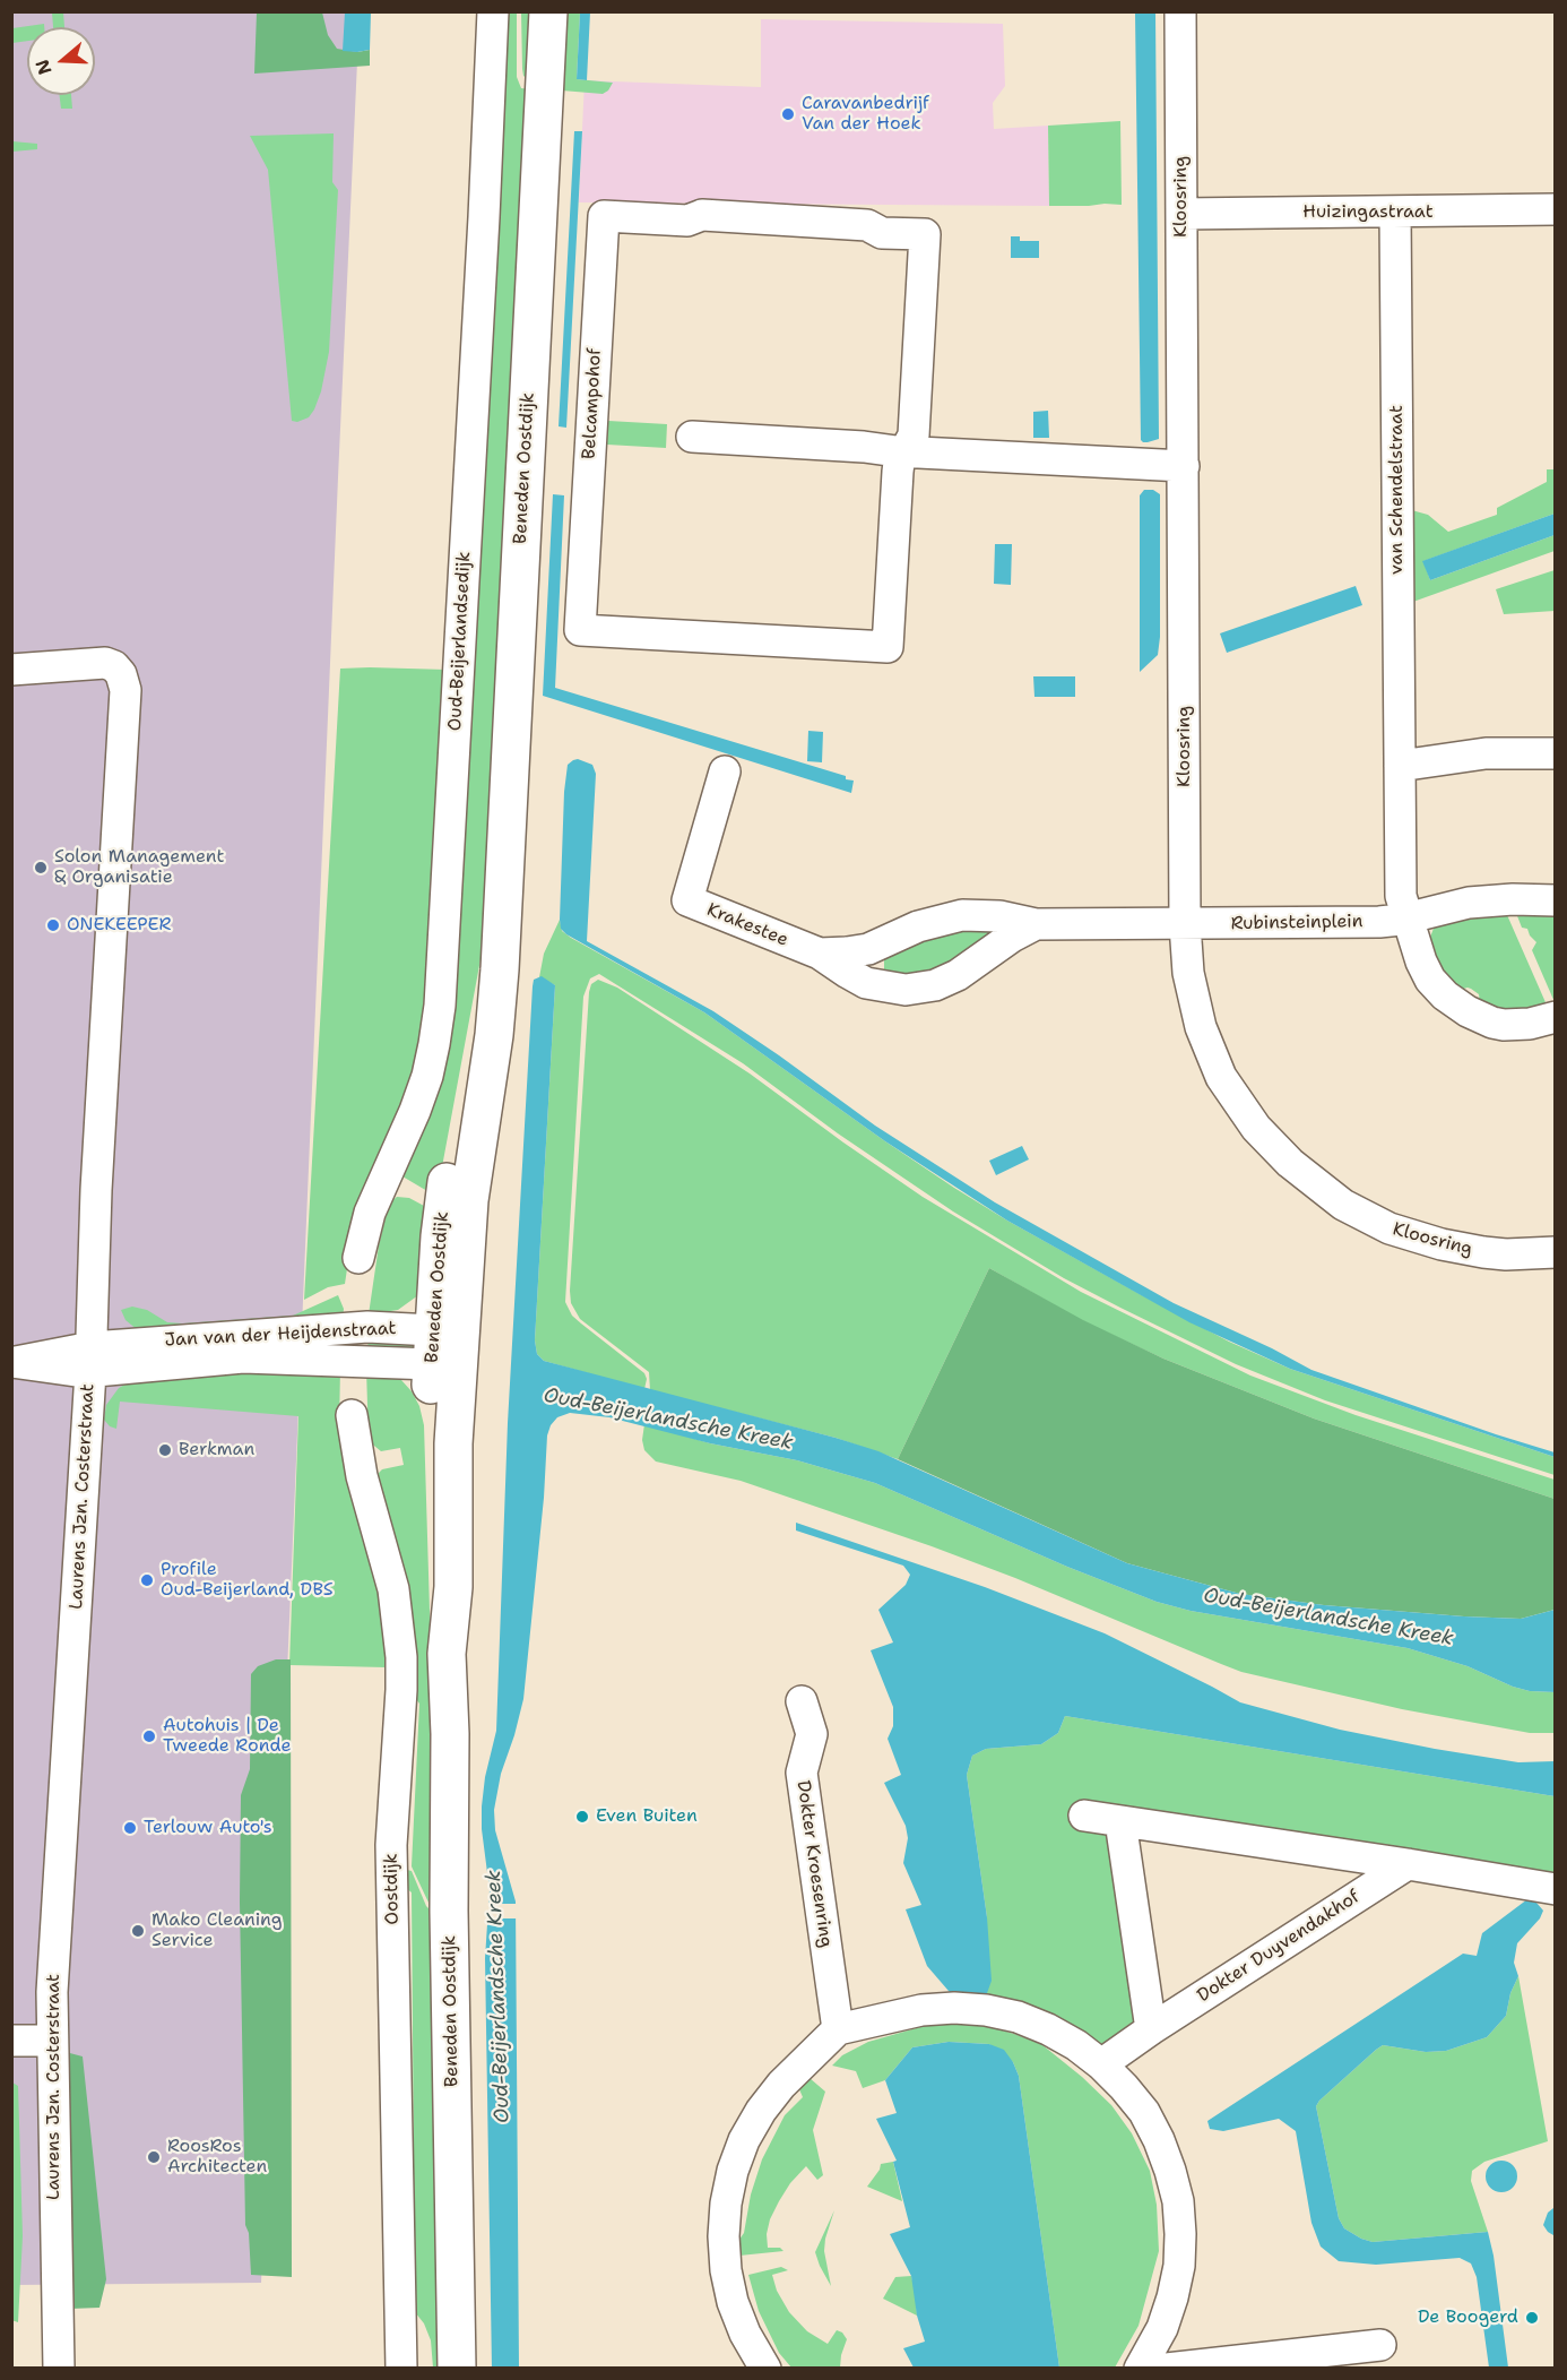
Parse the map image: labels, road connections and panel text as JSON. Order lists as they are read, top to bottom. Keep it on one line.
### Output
{"streets":{"main road":["Beneden Oostdijk"],"street":["Kloosring","Huizingastraat","Belcampohof","van Schendelstraat","Oud-Beijerlandsedijk","Rubinsteinplein","Krakestee","Jan van der Heijdenstraat","Laurens Jzn. Costerstraat","Dokter Kroesenring","Oostdijk","Dokter Duyvendakhof"]},"crossings":[["Kloosring","Huizingastraat"],["Kloosring","Rubinsteinplein"],["Kloosring","Krakestee"],["Huizingastraat","van Schendelstraat"],["Beneden Oostdijk","Jan van der Heijdenstraat"],["van Schendelstraat","Rubinsteinplein"],["Rubinsteinplein","Krakestee"],["Jan van der Heijdenstraat","Laurens Jzn. Costerstraat"]],"water":["Oud-Beijerlandsche Kreek"],"places":["Caravanbedrijf Van der Hoek","Solon Management & Organisatie","ONEKEEPER","Berkman","Profile Oud-Beijerland, DBS","Autohuis | De Tweede Ronde","Even Buiten","Terlouw Auto's","Mako Cleaning Service","RoosRos Architecten","De Boogerd"],"north":"left"}
